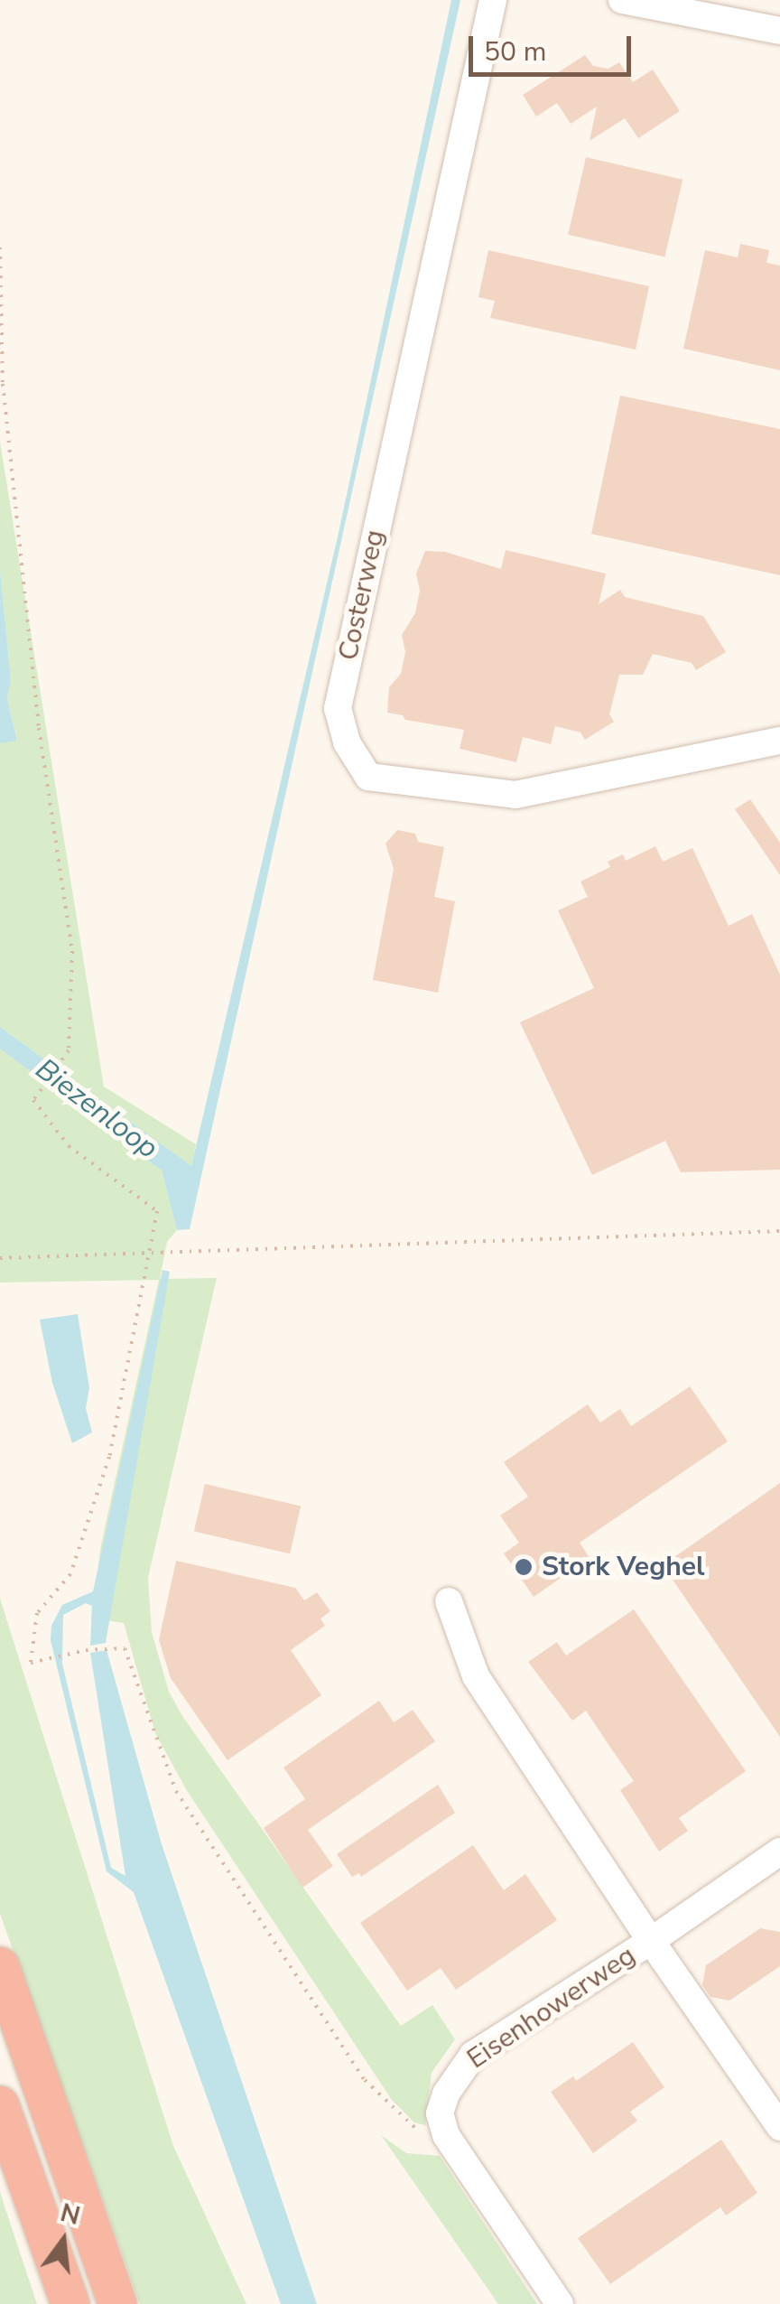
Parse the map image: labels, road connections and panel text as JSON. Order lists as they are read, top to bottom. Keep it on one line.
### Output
{"streets":{"street":["Costerweg","Eisenhowerweg"]},"water":["Biezenloop"],"places":["Stork Veghel"],"scale_bar":"50 m","north":"top"}
